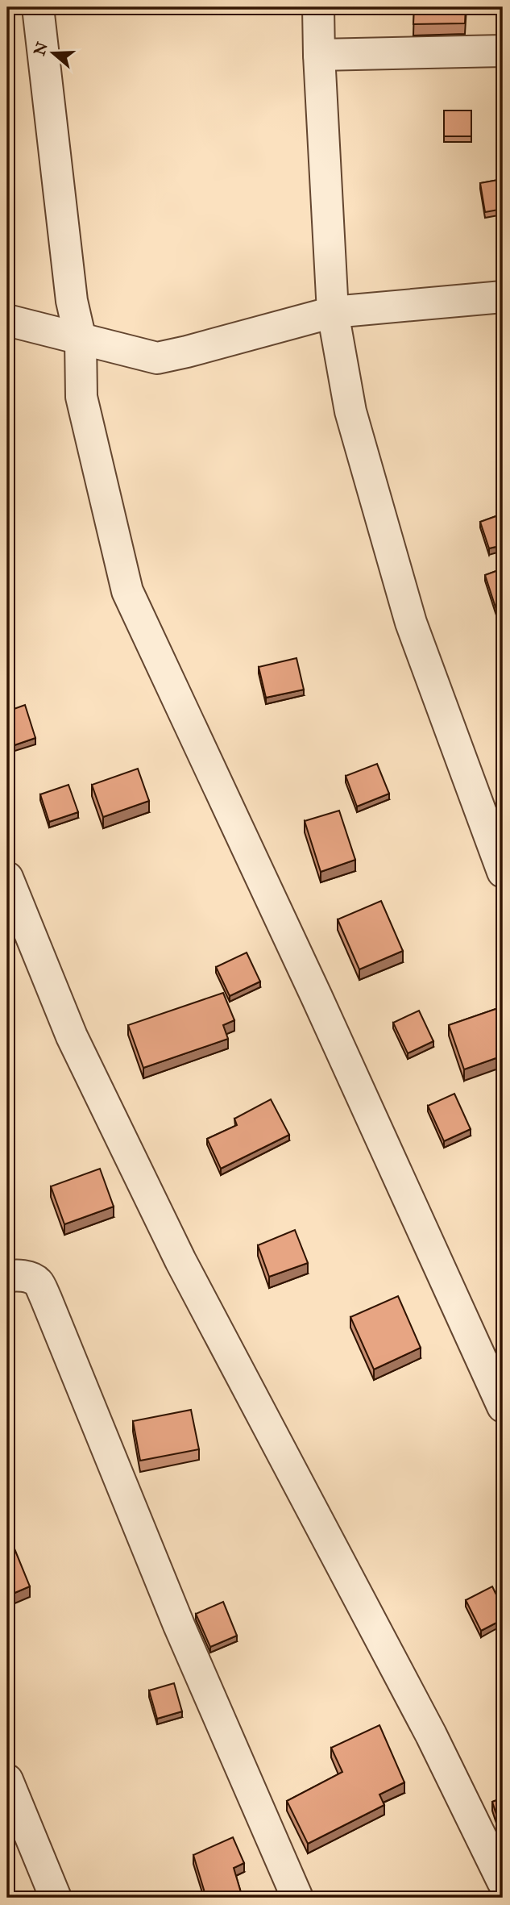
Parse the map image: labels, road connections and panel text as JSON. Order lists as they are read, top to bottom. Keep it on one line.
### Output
{"north":"left"}
